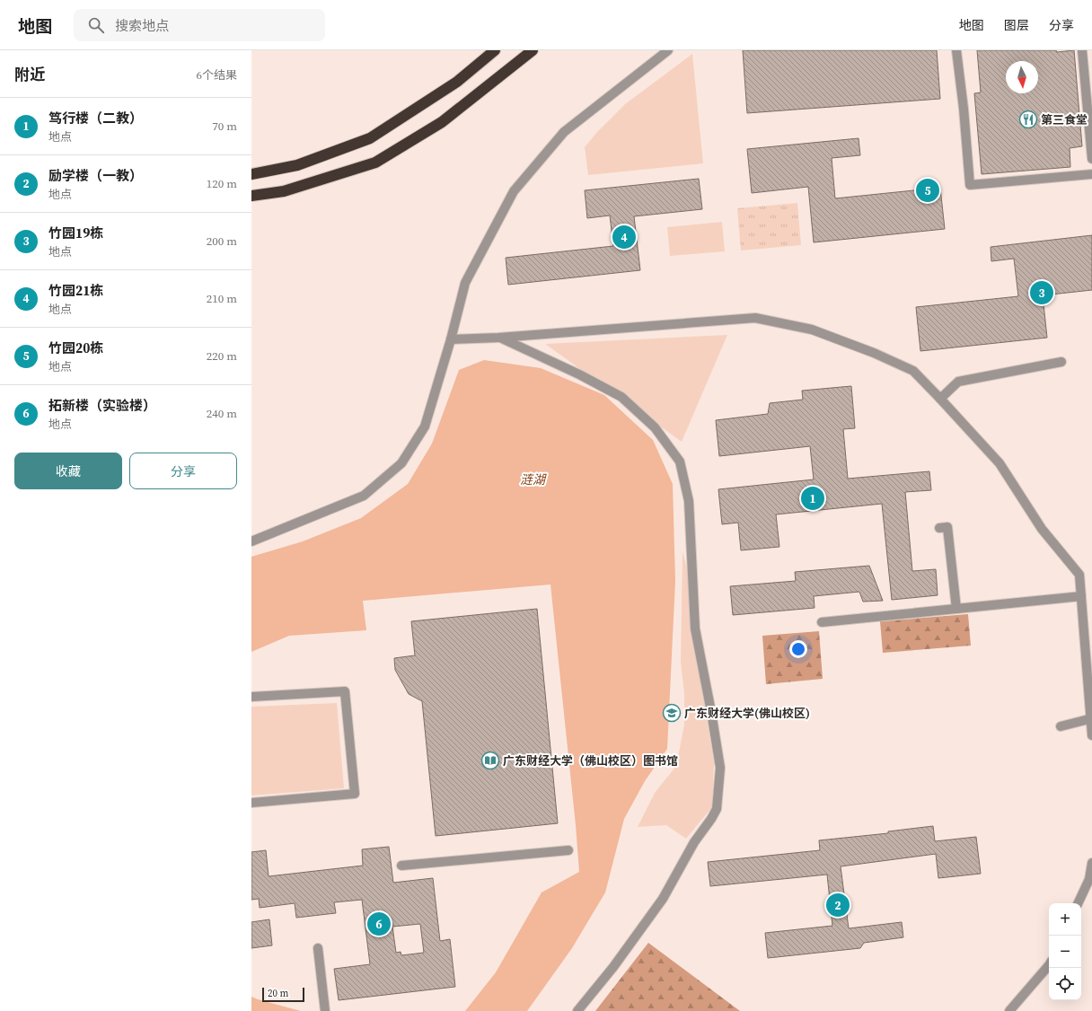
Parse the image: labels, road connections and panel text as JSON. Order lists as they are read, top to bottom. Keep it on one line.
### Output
{"water":["涟湖"],"places":{"restaurant":["第三食堂"],"school or university":["广东财经大学(佛山校区)"],"library":["广东财经大学（佛山校区）图书馆"]},"scale_bar":"20 m","north":"bottom","page":{"header":"地图","search":"搜索地点","nav":["地图","图层","分享"],"heading":["附近","6个结果"],"list":[{"mark":"1","name":"笃行楼（二教）","note":"地点","value":"70 m"},{"mark":"2","name":"励学楼（一教）","note":"地点","value":"120 m"},{"mark":"3","name":"竹园19栋","note":"地点","value":"200 m"},{"mark":"4","name":"竹园21栋","note":"地点","value":"210 m"},{"mark":"5","name":"竹园20栋","note":"地点","value":"220 m"},{"mark":"6","name":"拓新楼（实验楼）","note":"地点","value":"240 m"}],"pins":["5","4","3","1","2","6"],"buttons":["收藏","分享"],"map_buttons":["+","−"],"scale":"20 m"}}
